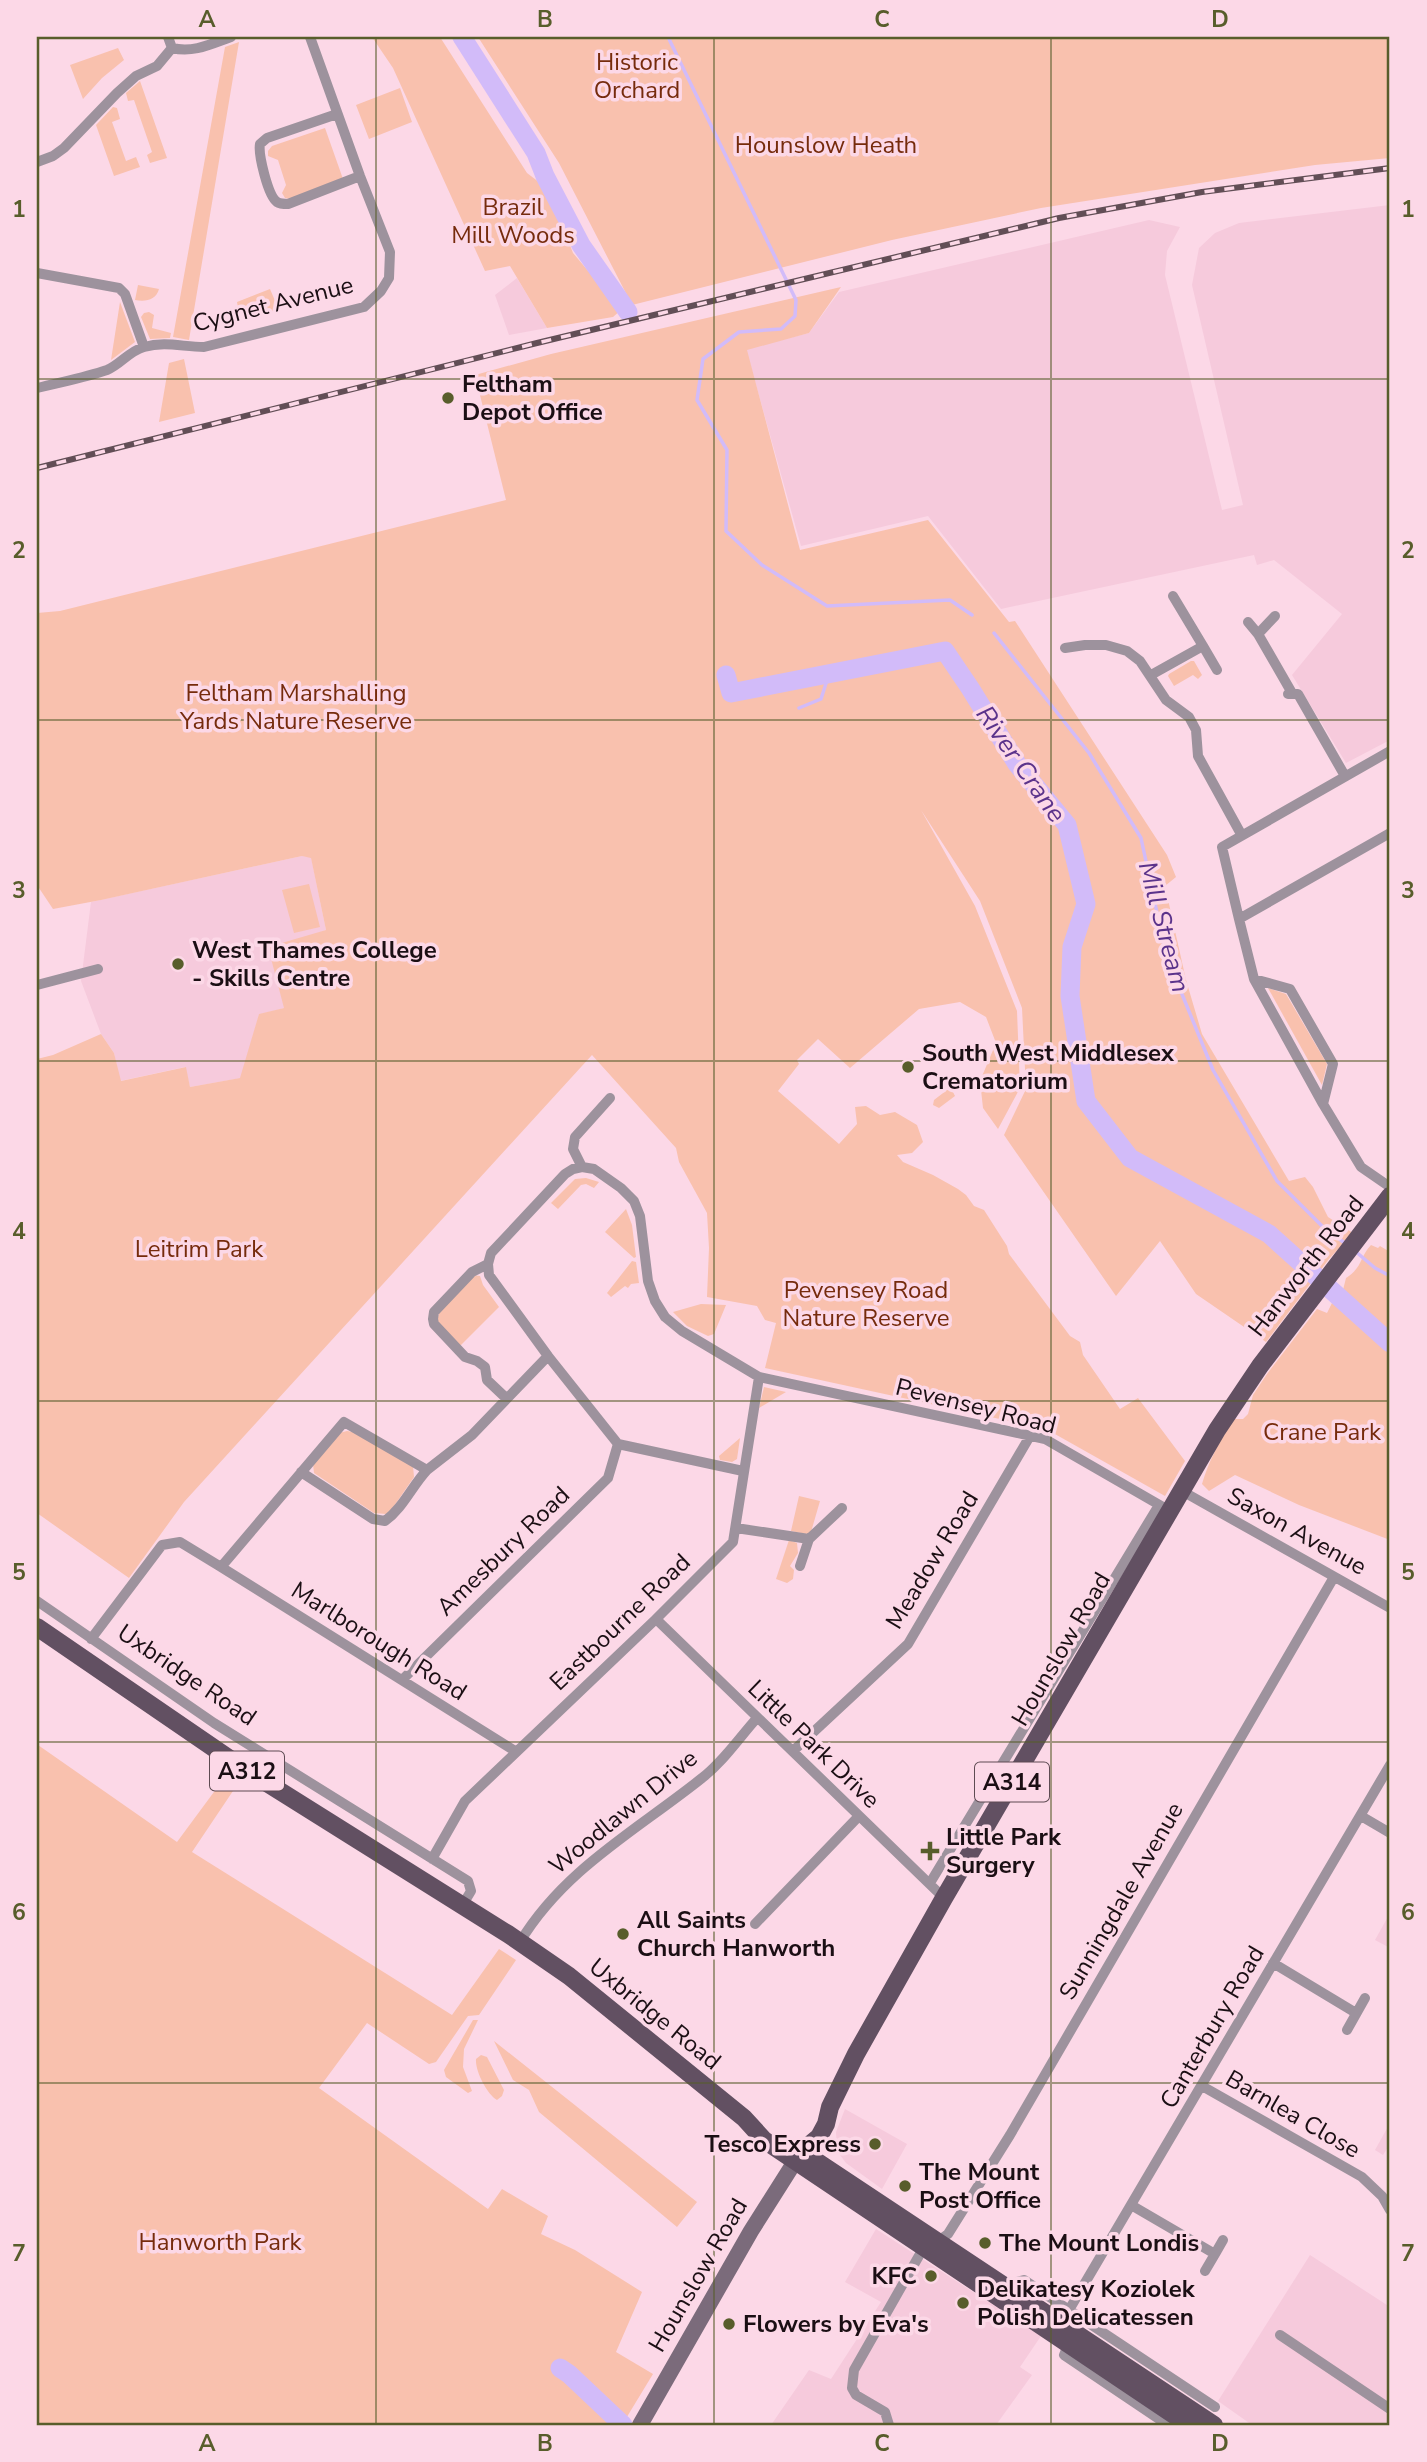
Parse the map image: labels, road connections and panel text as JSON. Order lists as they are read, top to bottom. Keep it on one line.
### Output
{"streets":{"main road":["Hanworth Road","Hounslow Road","Uxbridge Road","A312","A314"],"street":["Cygnet Avenue","Pevensey Road","Saxon Avenue","Amesbury Road","Meadow Road","Eastbourne Road","Marlborough Road","Little Park Drive","Woodlawn Drive","Sunningdale Avenue","Canterbury Road","Barnlea Close"]},"crossings":[["Hanworth Road","Hounslow Road"],["Pevensey Road","Meadow Road"],["Pevensey Road","Eastbourne Road"],["Pevensey Road","Hounslow Road"],["Saxon Avenue","Hounslow Road"],["Saxon Avenue","Sunningdale Avenue"],["Amesbury Road","Marlborough Road"],["Meadow Road","Little Park Drive"],["Eastbourne Road","Marlborough Road"],["Eastbourne Road","Uxbridge Road"],["Eastbourne Road","Little Park Drive"],["Marlborough Road","Uxbridge Road"],["Hounslow Road","Uxbridge Road"],["Hounslow Road","Little Park Drive"],["Hounslow Road","A312"],["Uxbridge Road","A312"],["Uxbridge Road","Woodlawn Drive"],["Little Park Drive","Woodlawn Drive"],["A312","Sunningdale Avenue"],["Canterbury Road","Barnlea Close"]],"water":["River Crane","Mill Stream"],"parks":["Historic Orchard","Hounslow Heath","Brazil Mill Woods","Feltham Marshalling Yards Nature Reserve","Leitrim Park","Pevensey Road Nature Reserve","Crane Park","Hanworth Park"],"places":{"other":["Feltham Depot Office","West Thames College - Skills Centre","South West Middlesex Crematorium","All Saints Church Hanworth","Tesco Express","The Mount Post Office","The Mount Londis","KFC","Delikatesy Koziolek Polish Delicatessen","Flowers by Eva's"],"health":["Little Park Surgery"]},"grid":{"columns":["A","B","C","D"],"rows":["1","2","3","4","5","6","7"]}}
